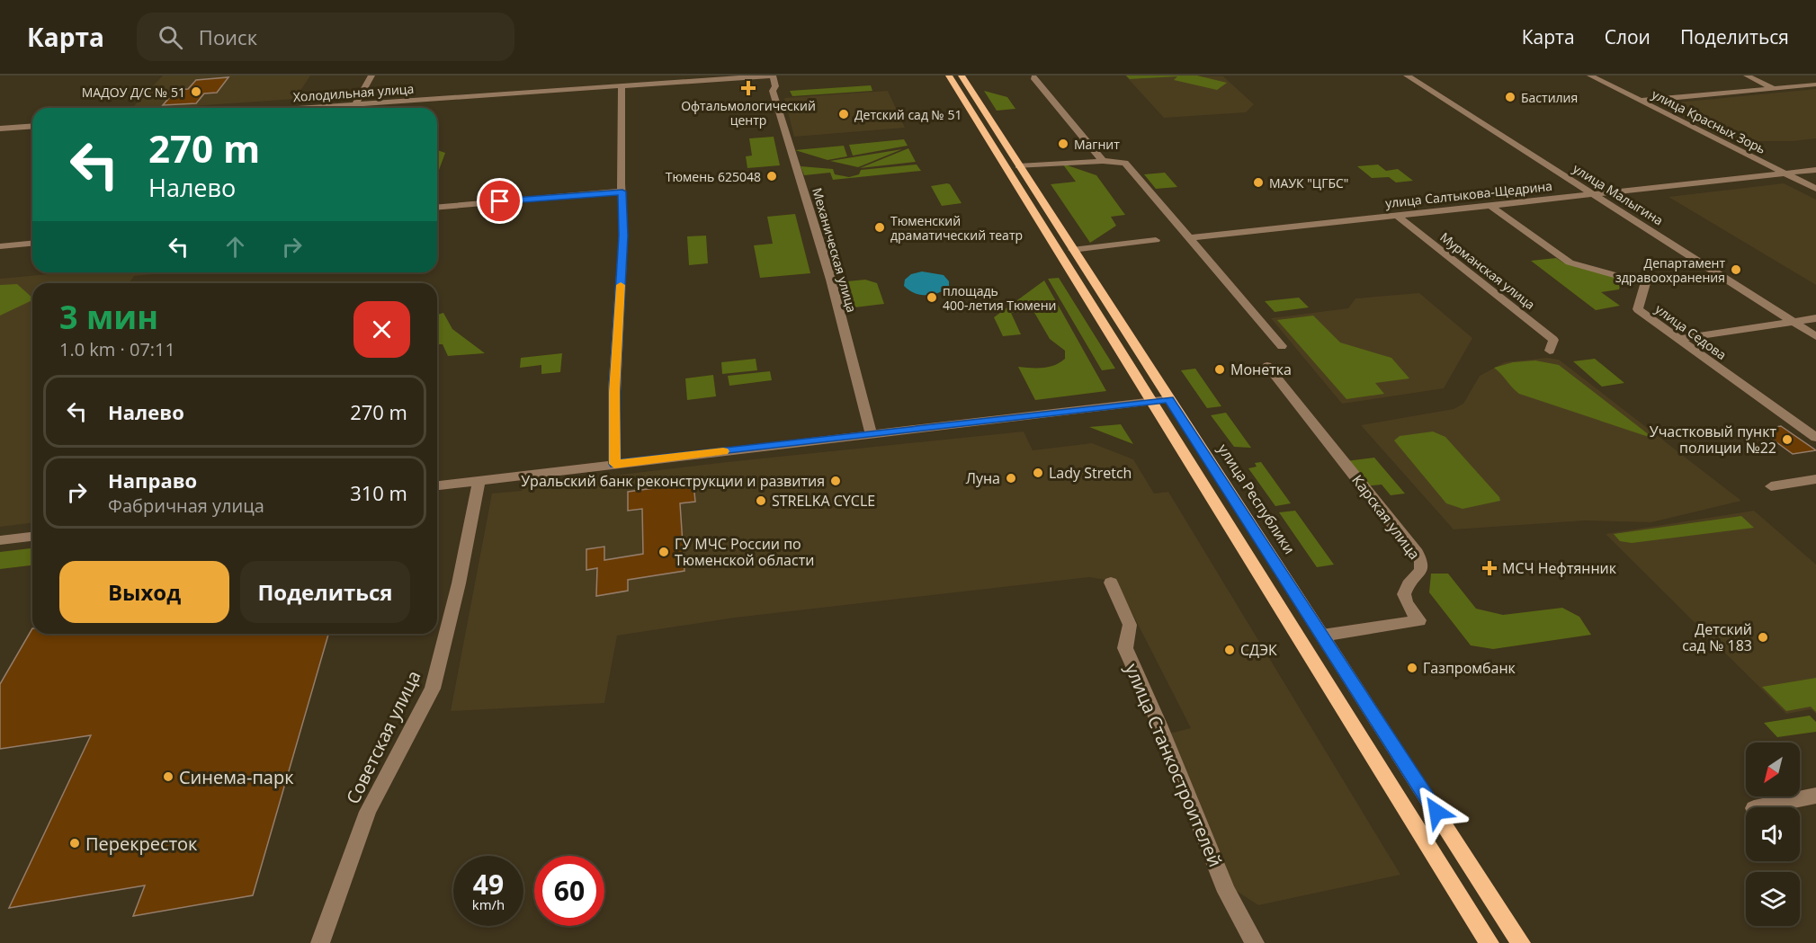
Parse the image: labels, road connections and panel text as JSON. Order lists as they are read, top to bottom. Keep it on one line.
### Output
{"streets":{"main road":["улица Республики"],"street":["Холодильная улица","улица Красных Зорь","улица Салтыкова-Щедрина","улица Малыгина","Механическая улица","Мурманская улица","улица Седова","Карская улица","Советская улица","улица Станкостроителей"]},"crossings":[["Холодильная улица","Механическая улица"],["улица Красных Зорь","улица Салтыкова-Щедрина"],["улица Салтыкова-Щедрина","улица Малыгина"],["улица Салтыкова-Щедрина","Мурманская улица"],["улица Салтыкова-Щедрина","улица Седова"],["улица Республики","Карская улица"]],"places":{"health":["Офтальмологический центр","МСЧ Нефтянник"],"other":["МАДОУ Д/С № 51","Бастилия","Детский сад № 51","Магнит","Тюмень 625048","МАУК \"ЦГБС\"","Тюменский драматический театр","Департамент здравоохранения","площадь 400-летия Тюмени","Монетка","Участковый пункт полиции №22","Lady Stretch","Луна","Уральский банк реконструкции и развития","STRELKA CYCLE","ГУ МЧС России по Тюменской области","Детский сад № 183","СДЭК","Газпромбанк","Синема-парк","Перекресток"]},"north":"bottom left","page":{"header":"Карта","search":"Поиск","nav":["Карта","Слои","Поделиться"],"turn":["270 m","Налево"],"heading":["3 мин","1.0 km · 07:11"],"list":[{"name":"Налево","value":"270 m"},{"name":"Направо","note":"Фабричная улица","value":"310 m"}],"buttons":["Выход","Поделиться"],"speed":"49 km/h","limit":"60"}}
